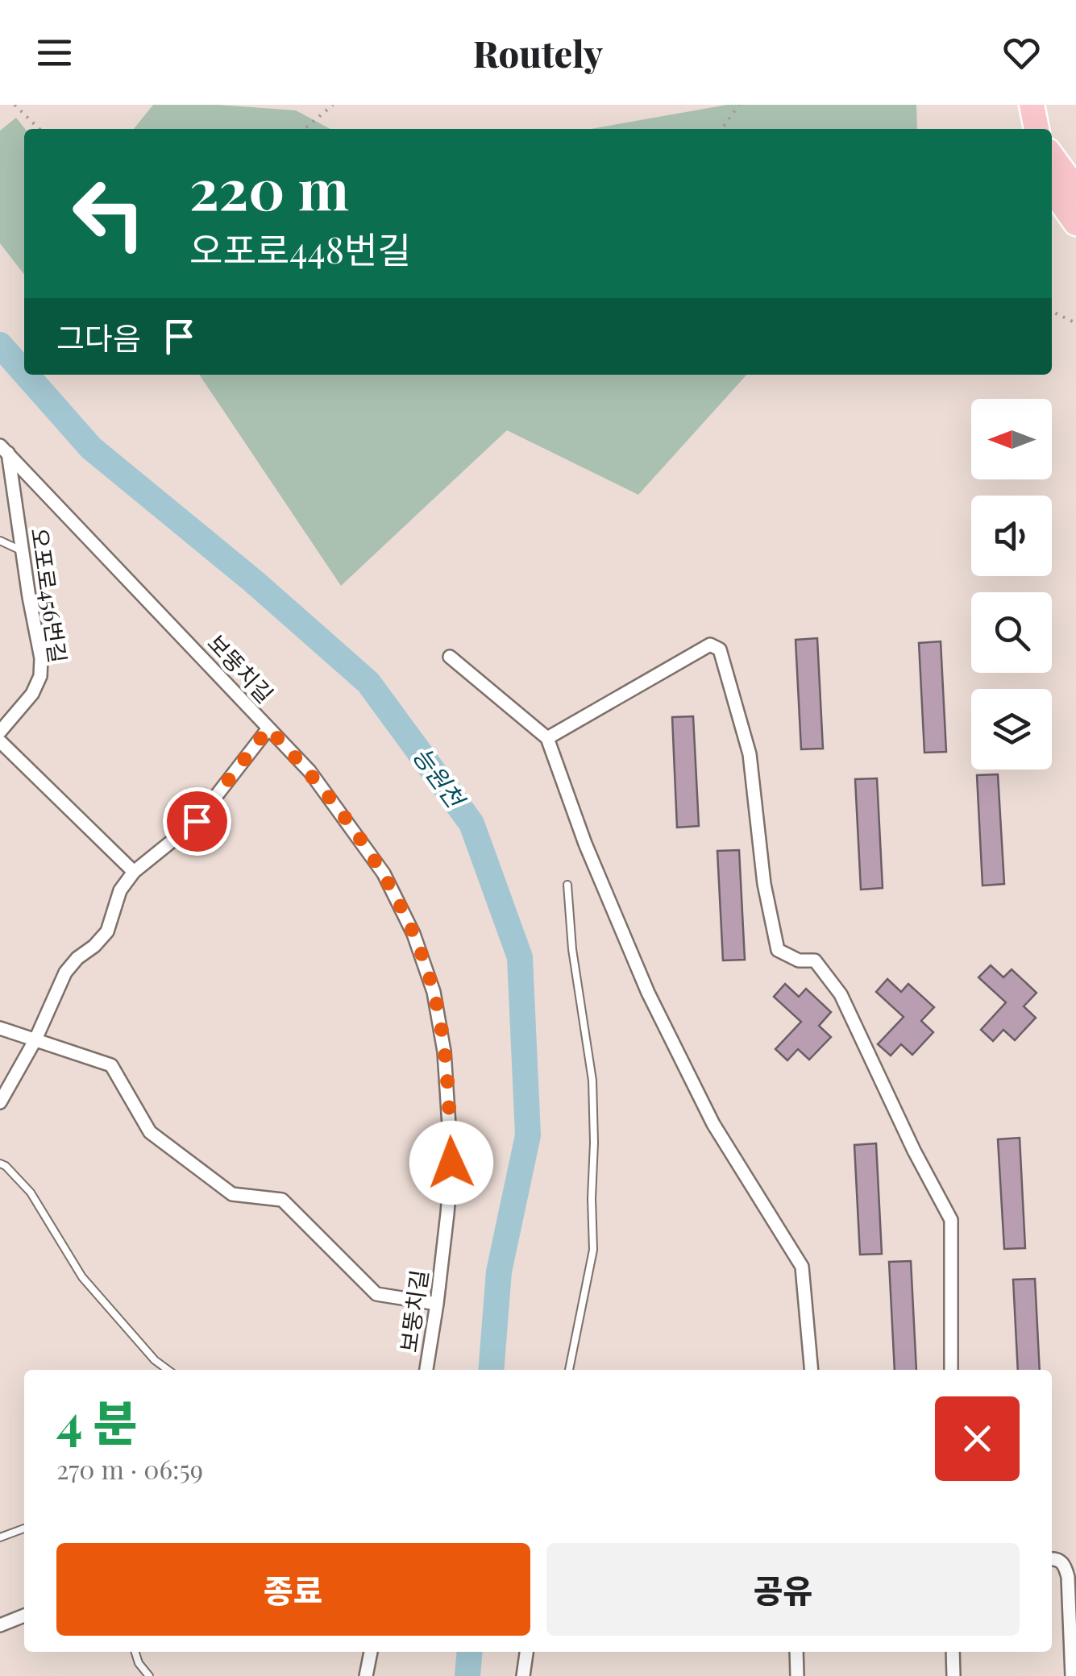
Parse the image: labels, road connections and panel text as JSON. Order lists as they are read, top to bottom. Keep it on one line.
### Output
{"streets":{"street":["오포로456번길","보뚱치길"]},"crossings":[["오포로456번길","보뚱치길"]],"water":["능원천"],"north":"left","page":{"header":"Routely","turn":["220 m","오포로448번길"],"then":"그다음","heading":["4 분","270 m · 06:59"],"buttons":["종료","공유"]}}
